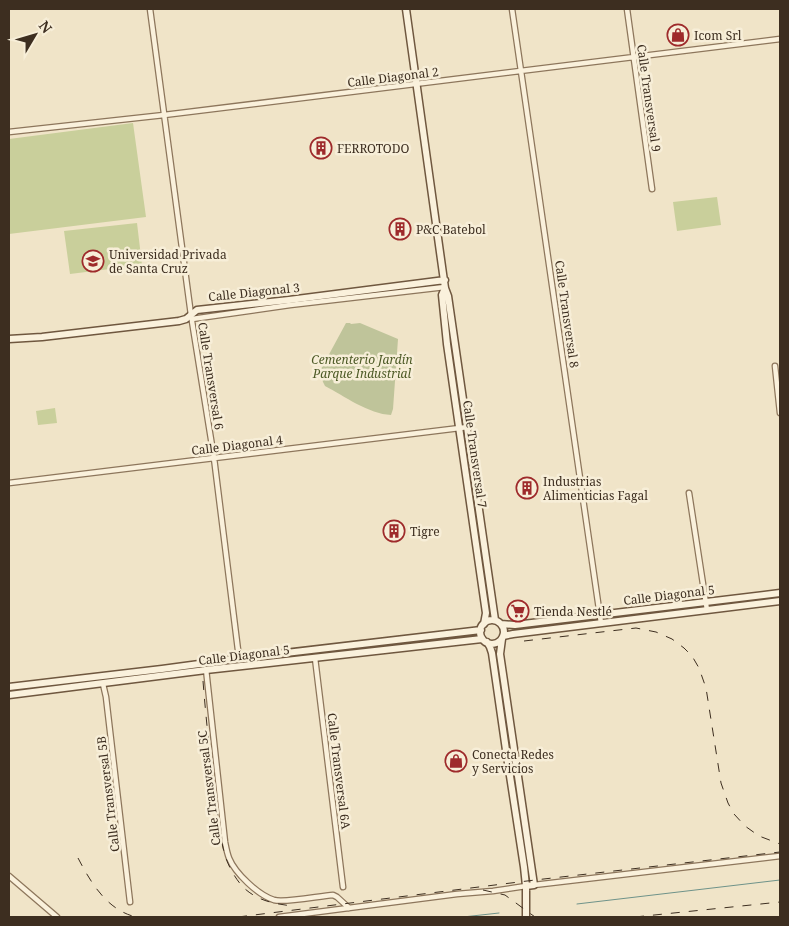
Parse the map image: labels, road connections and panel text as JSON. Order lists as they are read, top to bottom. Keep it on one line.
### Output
{"streets":{"street":["Calle Diagonal 2","Calle Transversal 9","Calle Diagonal 3","Calle Transversal 8","Calle Transversal 6","Calle Diagonal 4","Calle Transversal 7","Calle Diagonal 5","Calle Transversal 6A","Calle Transversal 5C","Calle Transversal 5B"]},"crossings":[["Calle Diagonal 2","Calle Transversal 9"],["Calle Diagonal 2","Calle Transversal 8"],["Calle Diagonal 2","Calle Transversal 6"],["Calle Diagonal 2","Calle Transversal 7"],["Calle Diagonal 3","Calle Transversal 6"],["Calle Diagonal 3","Calle Transversal 7"],["Calle Transversal 8","Calle Diagonal 5"],["Calle Transversal 6","Calle Diagonal 4"],["Calle Transversal 6","Calle Diagonal 5"],["Calle Diagonal 4","Calle Transversal 7"],["Calle Transversal 7","Calle Diagonal 5"],["Calle Diagonal 5","Calle Transversal 6A"],["Calle Diagonal 5","Calle Transversal 5C"],["Calle Diagonal 5","Calle Transversal 5B"]],"parks":["Cementerio Jardín Parque Industrial"],"places":{"shop":["Icom Srl","Conecta Redes y Servicios"],"building":["FERROTODO","P&C Batebol","Industrias Alimenticias Fagal","Tigre"],"school or university":["Universidad Privada de Santa Cruz"],"supermarket":["Tienda Nestlé"]},"north":"top right"}
